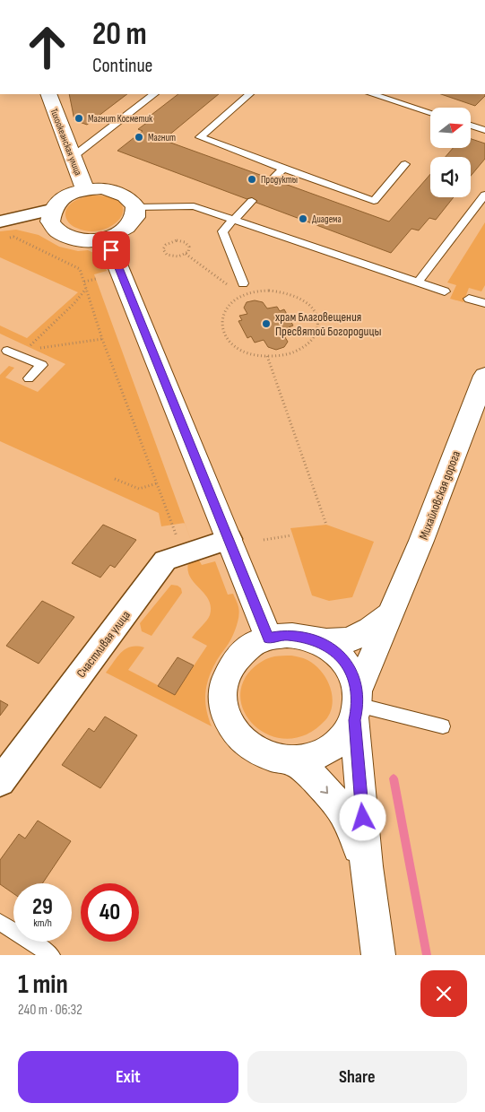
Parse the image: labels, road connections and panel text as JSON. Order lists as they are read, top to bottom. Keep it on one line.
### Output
{"streets":{"street":["Тихоокеанская улица","Михайловская дорога","Счастливая улица"]},"places":["Магнит Косметик","Магнит","Продукты","Диадема","храм Благовещения Пресвятой Богородицы"],"north":"right","page":{"turn":["20 m","Continue"],"speed":"29 km/h","limit":"40","heading":["1 min","240 m · 06:32"],"buttons":["Exit","Share"]}}
